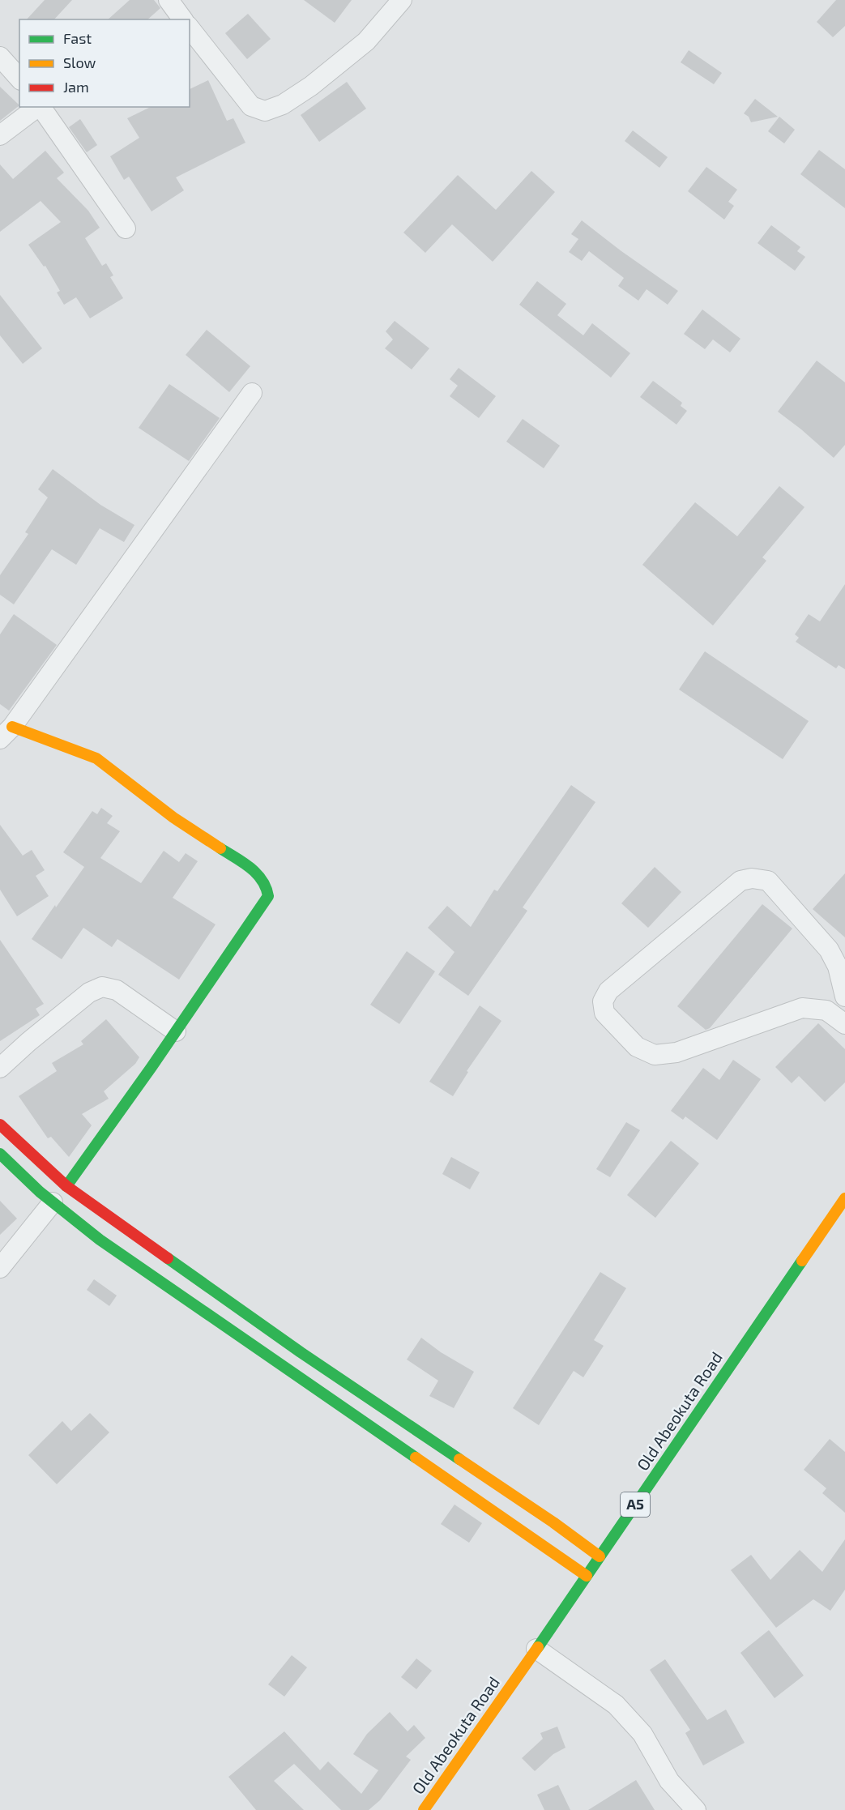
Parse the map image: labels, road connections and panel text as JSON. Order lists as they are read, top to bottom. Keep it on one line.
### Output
{"streets":{"main road":["Old Abeokuta Road","A5"]},"legend":["Fast","Slow","Jam"]}
